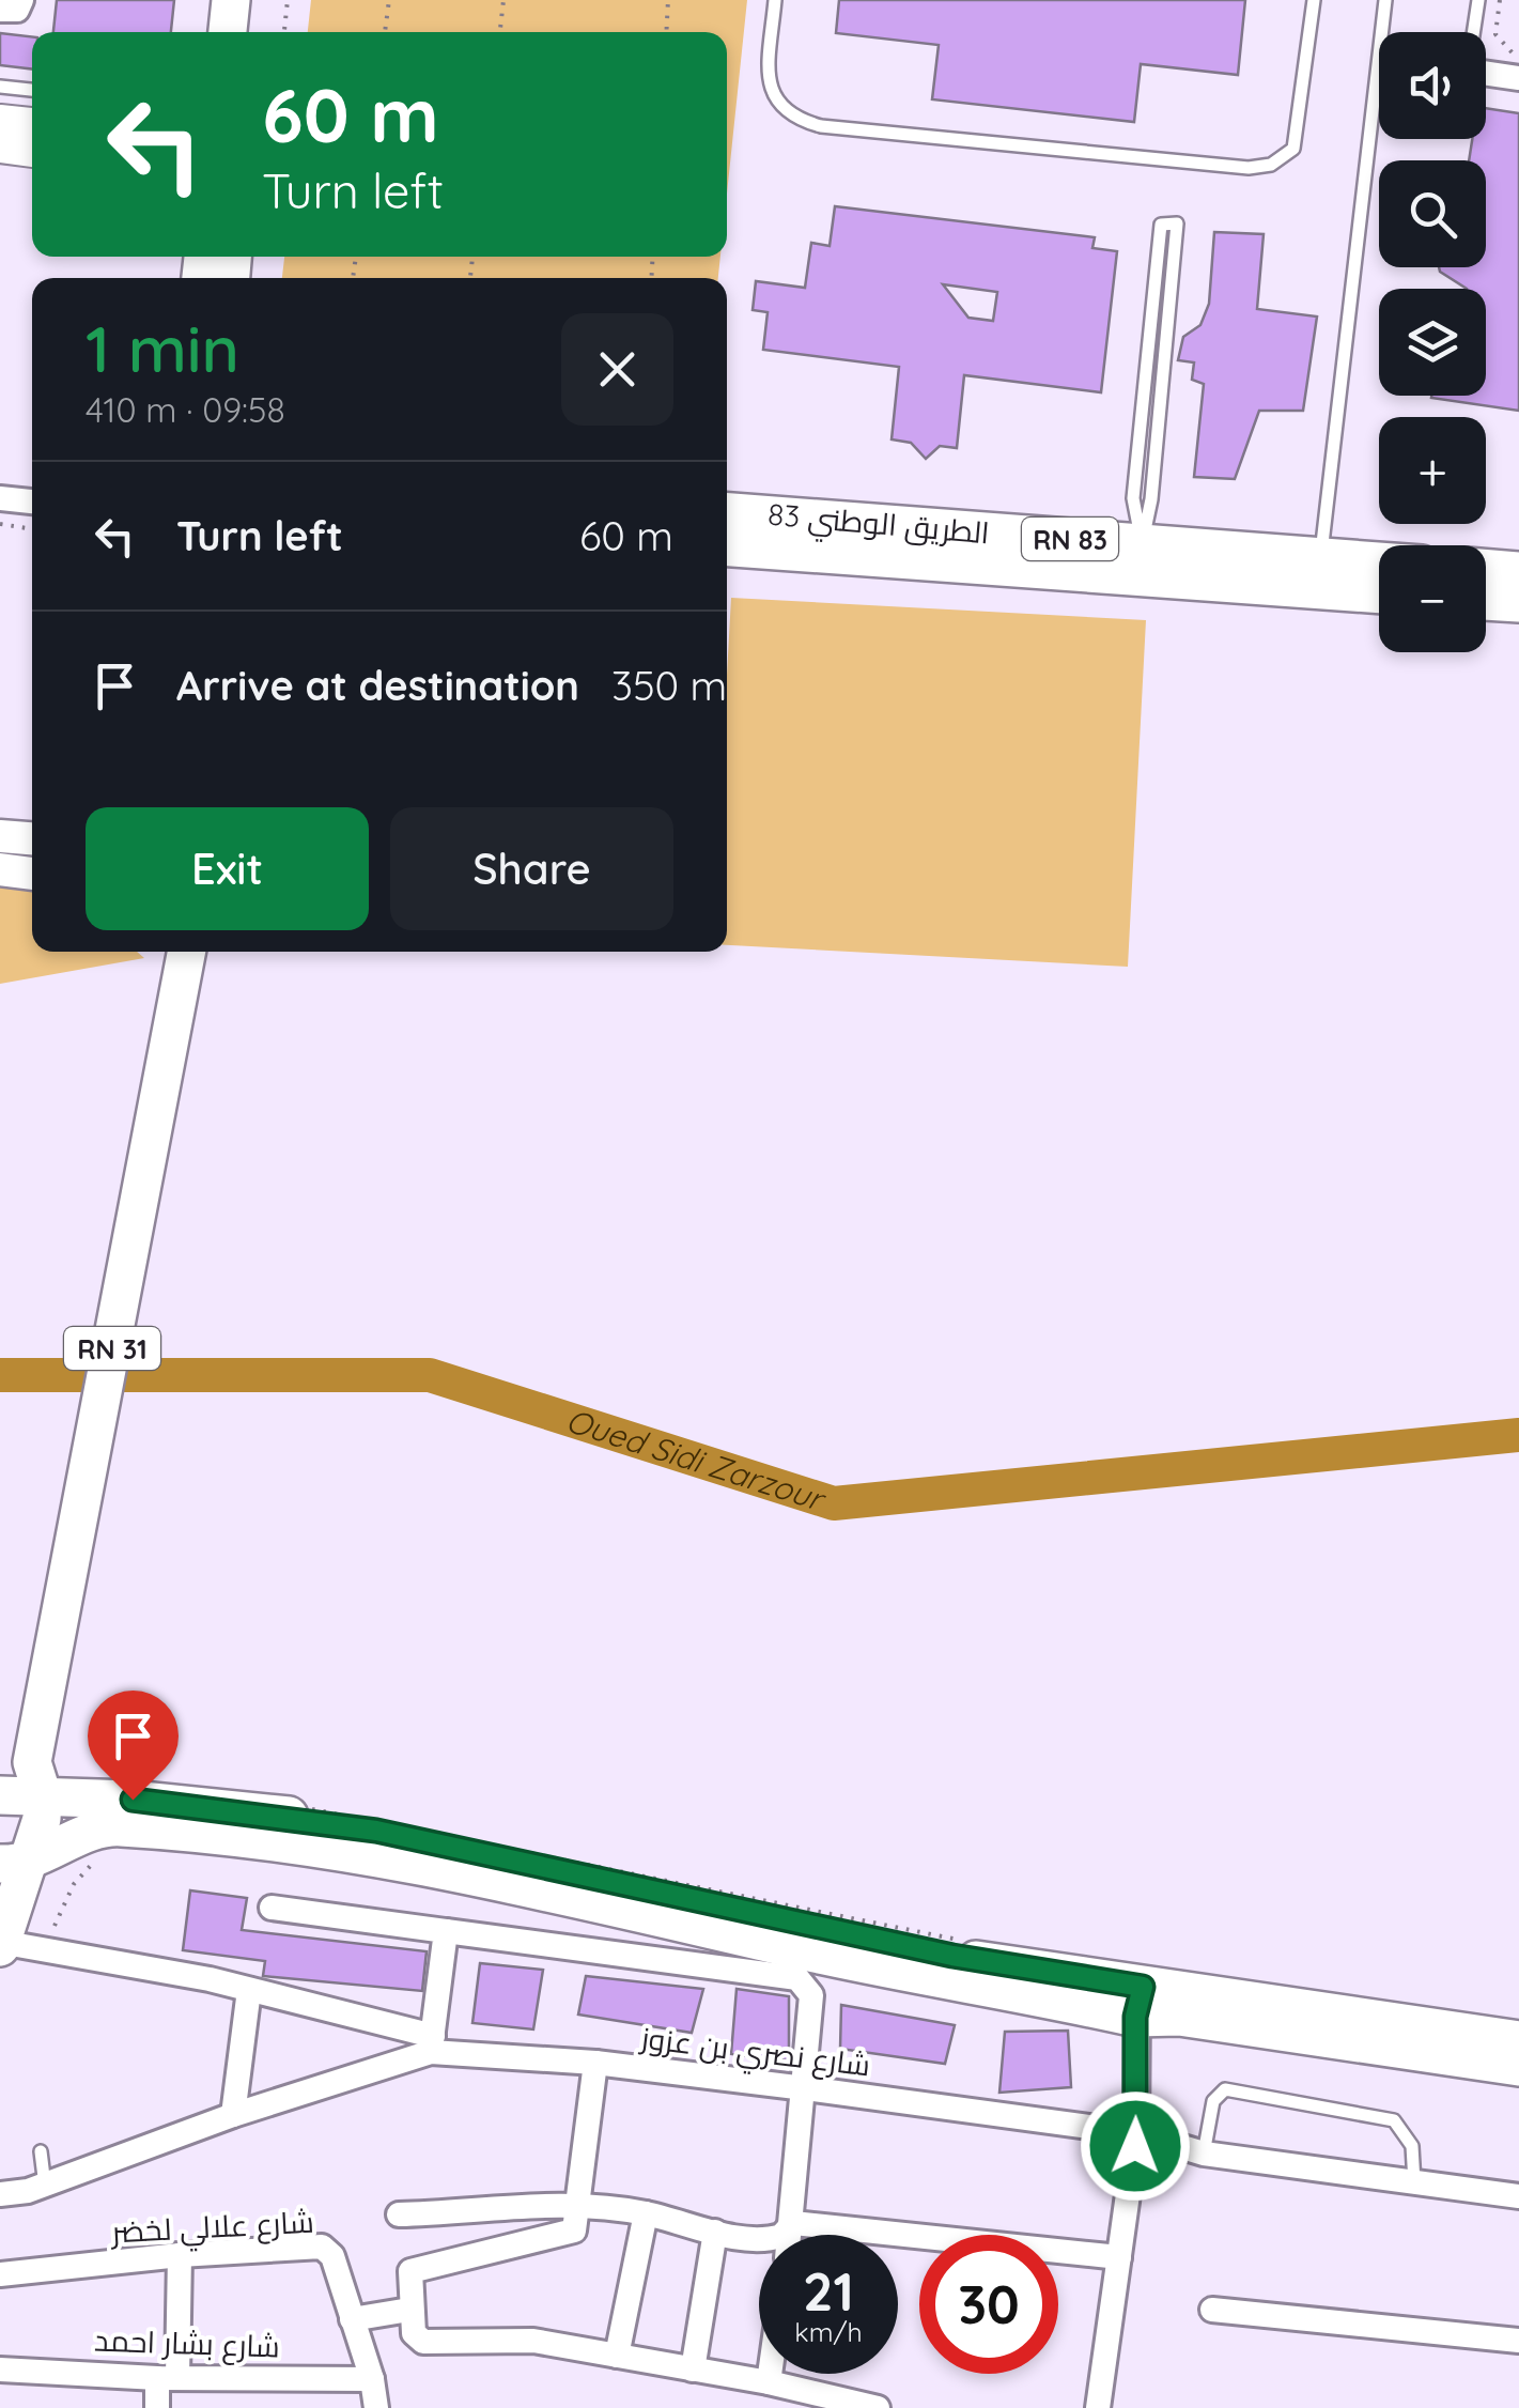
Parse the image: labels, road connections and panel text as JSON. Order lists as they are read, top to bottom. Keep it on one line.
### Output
{"streets":{"main road":["الطريق الوطني 83","RN 83","RN 31"],"street":["شارع نصري بن عزوز","شارع علالي لخضر","شارع بشار احمد"]},"crossings":[["شارع علالي لخضر","شارع بشار احمد"]],"water":["Oued Sidi Zarzour"],"page":{"map_buttons":["+","−"],"turn":["60 m","Turn left"],"heading":["1 min","410 m · 09:58"],"list":[{"name":"Turn left","value":"60 m"},{"name":"Arrive at destination","value":"350 m"}],"buttons":["Exit","Share"],"speed":"21 km/h","limit":"30"}}
